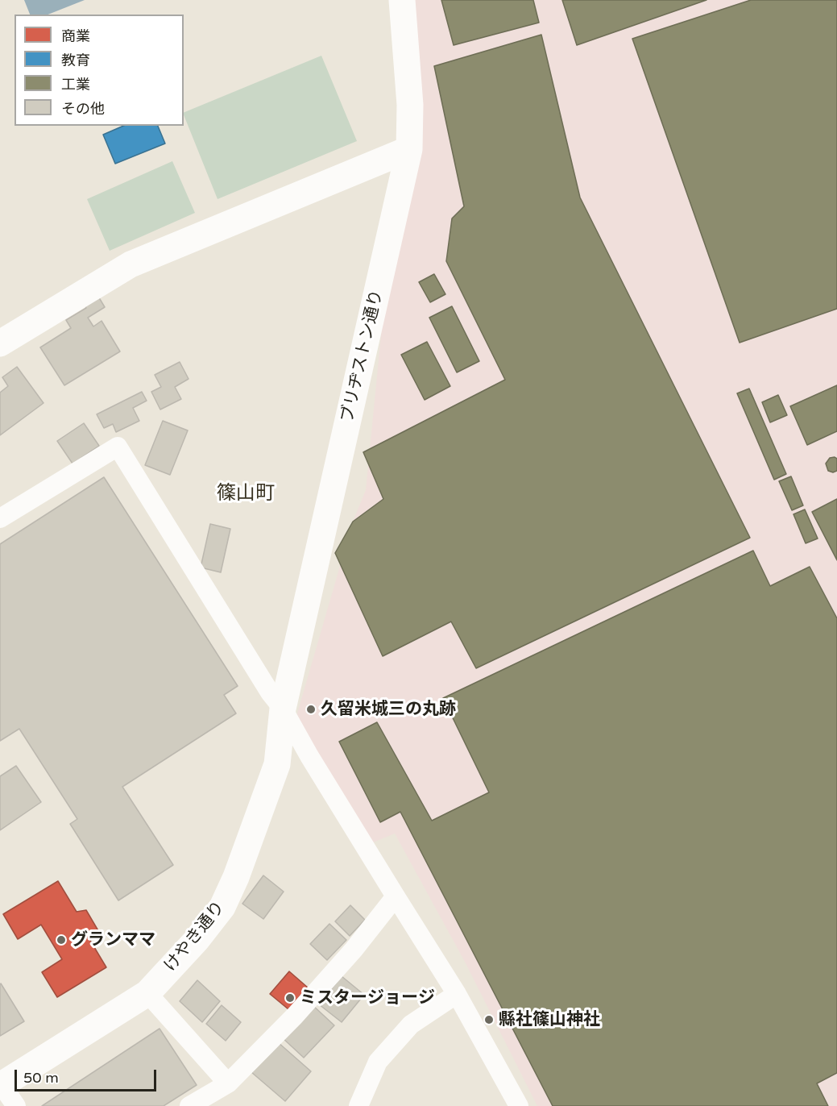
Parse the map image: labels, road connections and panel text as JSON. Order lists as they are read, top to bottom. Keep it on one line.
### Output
{"streets":{"street":["ブリヂストン通り","けやき通り"]},"crossings":[["ブリヂストン通り","けやき通り"]],"districts":["篠山町"],"places":["久留米城三の丸跡","グランママ","ミスタージョージ","縣社篠山神社"],"legend":["商業","教育","工業","その他"],"scale_bar":"50 m"}
